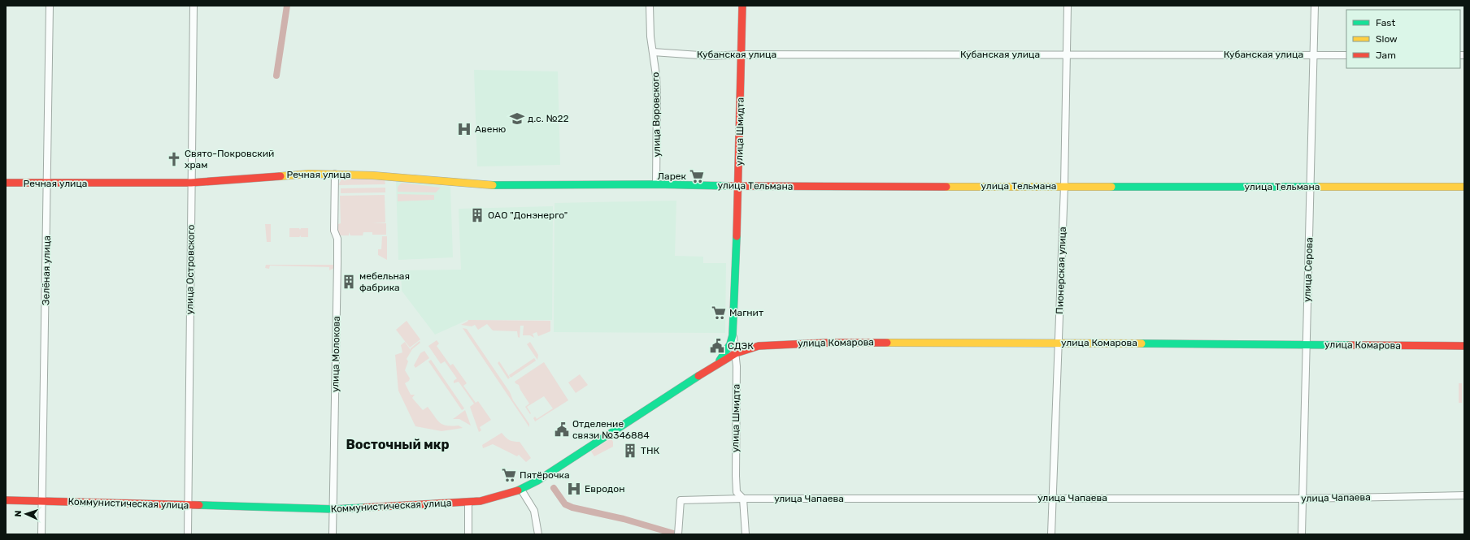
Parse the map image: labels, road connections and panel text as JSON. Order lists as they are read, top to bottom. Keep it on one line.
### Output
{"streets":{"street":["Кубанская улица","улица Воровского","улица Шмидта","Речная улица","улица Тельмана","улица Островского","улица Серова","Зелёная улица","Пионерская улица","улица Комарова","улица Молокова","улица Чапаева","Коммунистическая улица"]},"crossings":[["Кубанская улица","улица Воровского"],["Кубанская улица","улица Шмидта"],["Кубанская улица","улица Серова"],["Кубанская улица","Пионерская улица"],["улица Воровского","улица Тельмана"],["улица Шмидта","улица Тельмана"],["улица Шмидта","улица Комарова"],["улица Шмидта","улица Чапаева"],["улица Шмидта","Коммунистическая улица"],["Речная улица","улица Тельмана"],["Речная улица","улица Островского"],["Речная улица","Зелёная улица"],["Речная улица","улица Молокова"],["улица Тельмана","улица Серова"],["улица Тельмана","Пионерская улица"],["улица Островского","Коммунистическая улица"],["улица Серова","улица Комарова"],["улица Серова","улица Чапаева"],["Зелёная улица","Коммунистическая улица"],["Пионерская улица","улица Комарова"],["Пионерская улица","улица Чапаева"],["улица Комарова","Коммунистическая улица"],["улица Молокова","Коммунистическая улица"]],"districts":["Восточный мкр"],"places":{"school or university":["д.с. №22"],"hospital":["Авеню","Евродон"],"church":["Свято-Покровский храм"],"supermarket":["Ларек","Магнит","Пятёрочка"],"building":["ОАО \"Донэнерго\"","мебельная фабрика","ТНК"],"public building":["СДЭК","Отделение связи №346884"]},"legend":["Fast","Slow","Jam"],"north":"left"}
